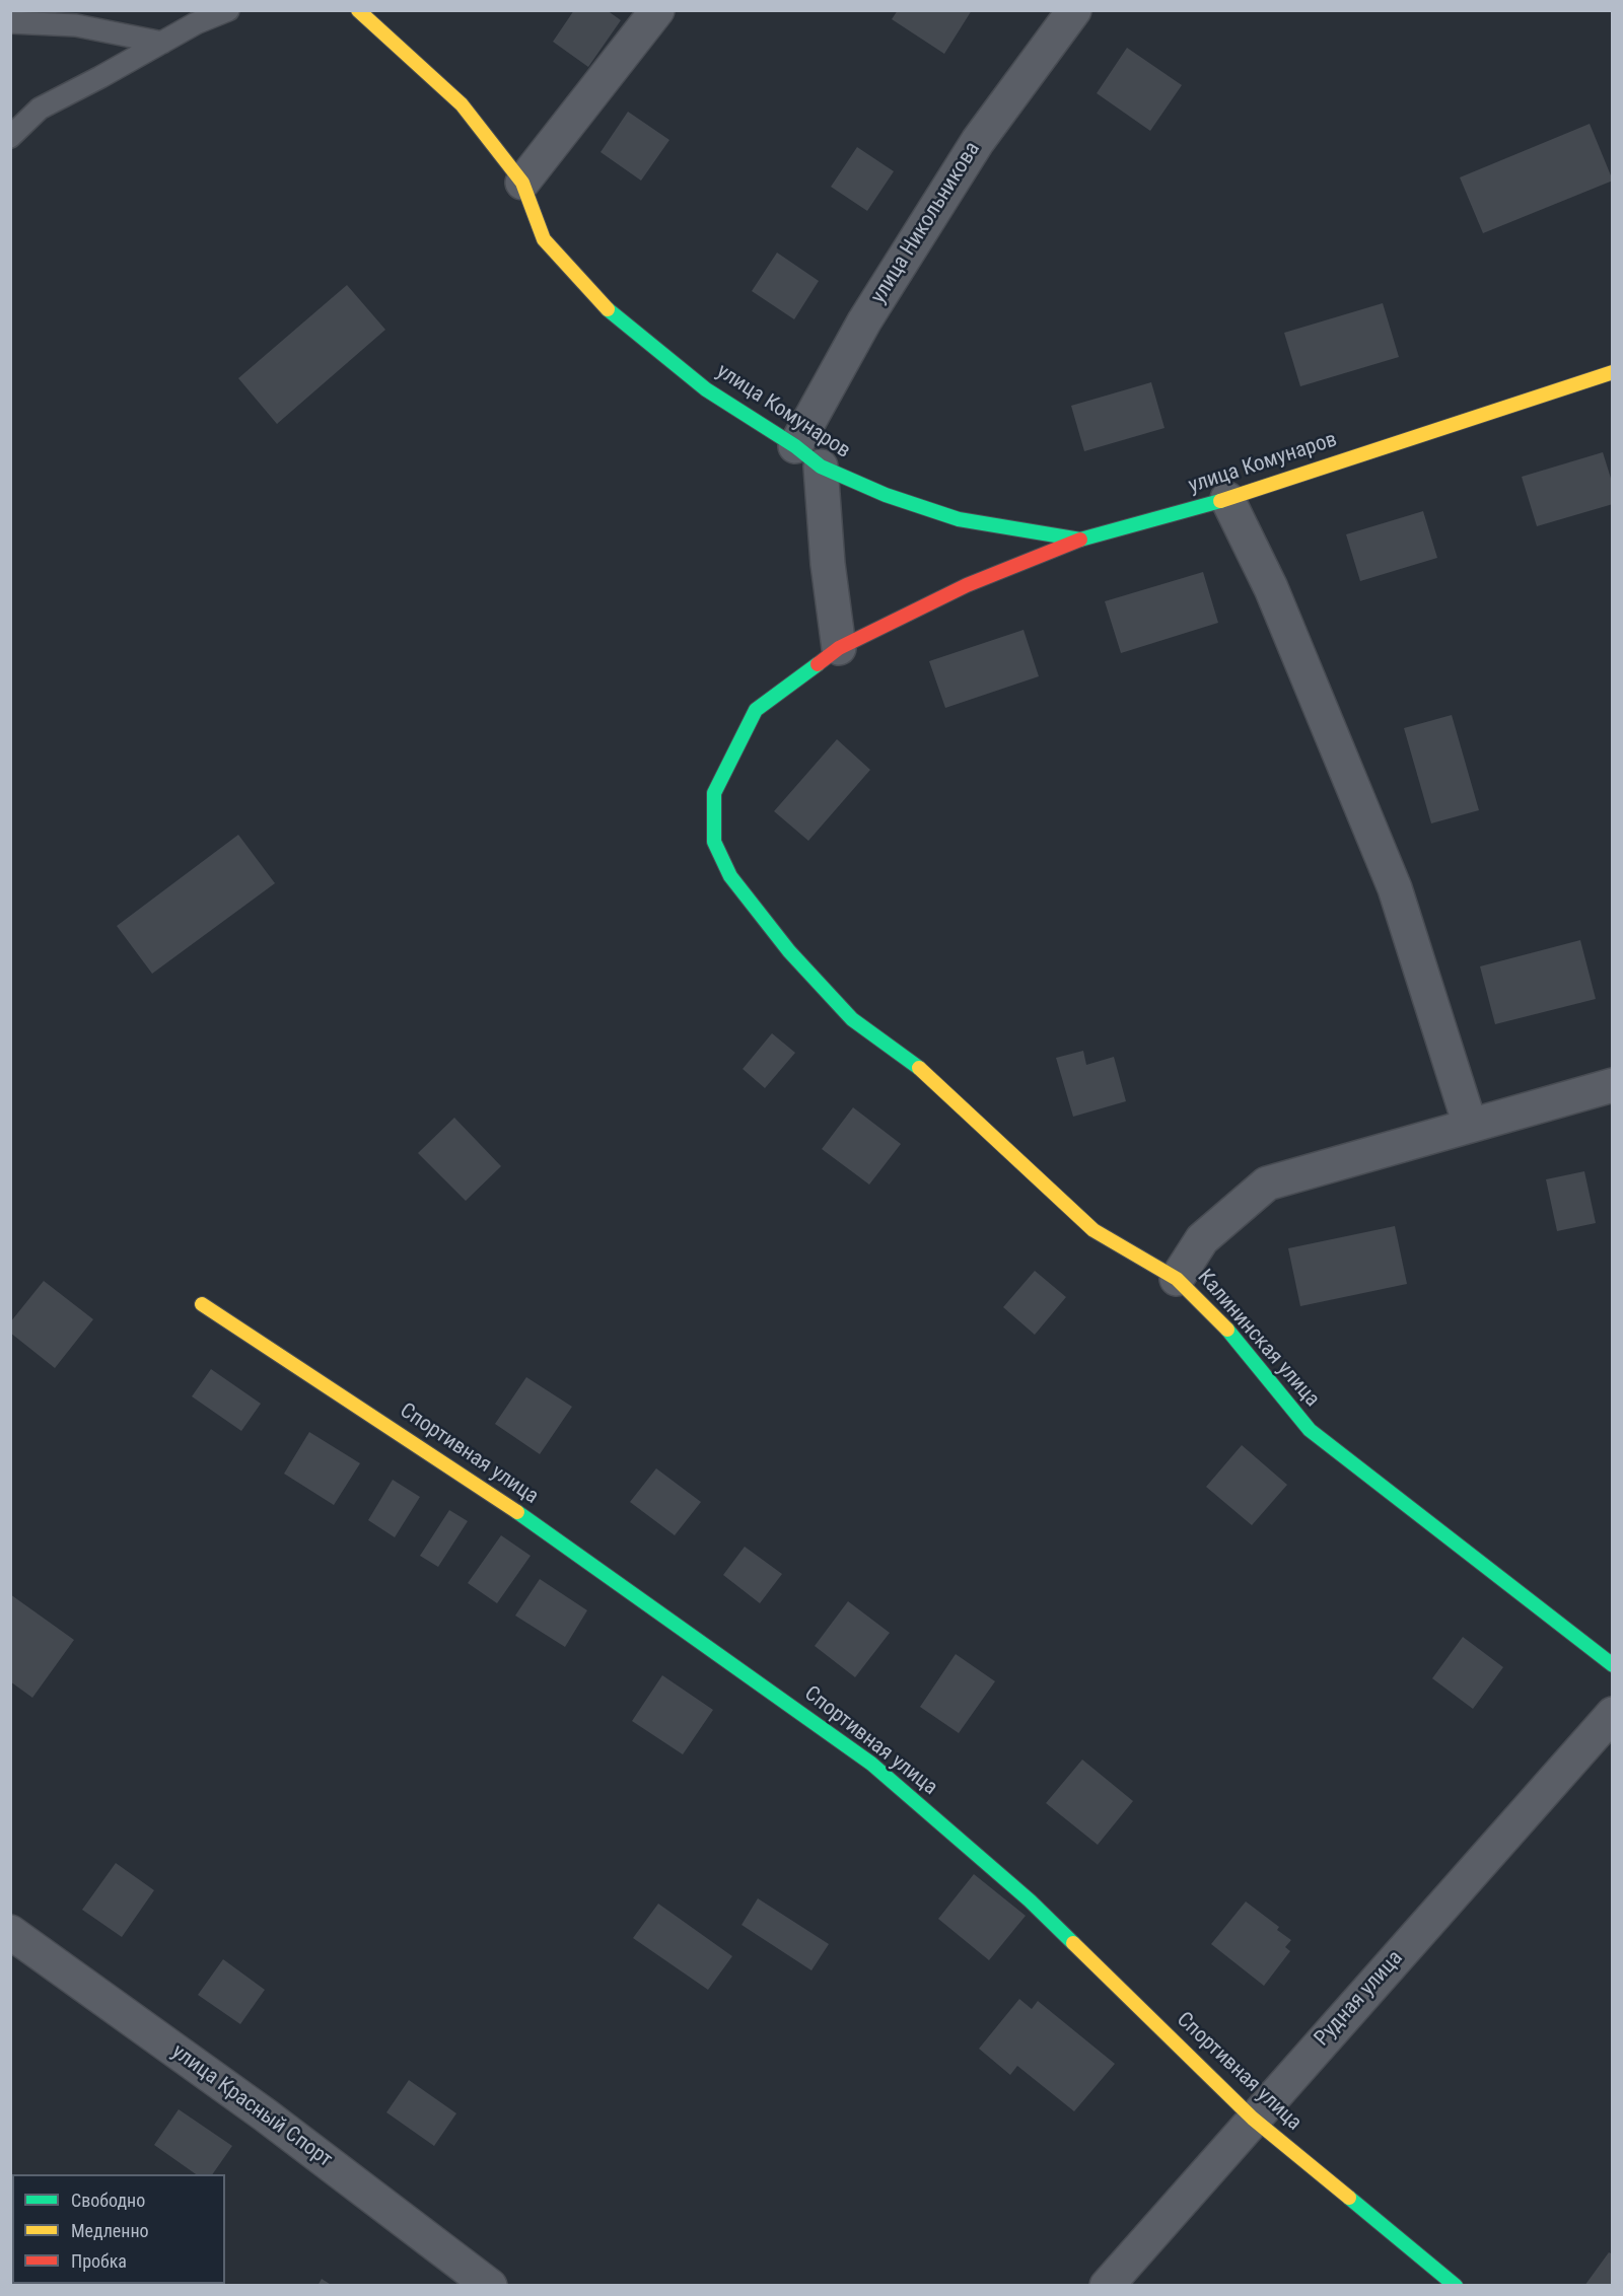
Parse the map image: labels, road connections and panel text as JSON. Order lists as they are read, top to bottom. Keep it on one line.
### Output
{"streets":{"street":["улица Никольникова","улица Комунаров","Калининская улица","Спортивная улица","Рудная улица","улица Красный Спорт"]},"crossings":[["улица Никольникова","улица Комунаров"],["Спортивная улица","Рудная улица"]],"legend":["Свободно","Медленно","Пробка"]}
